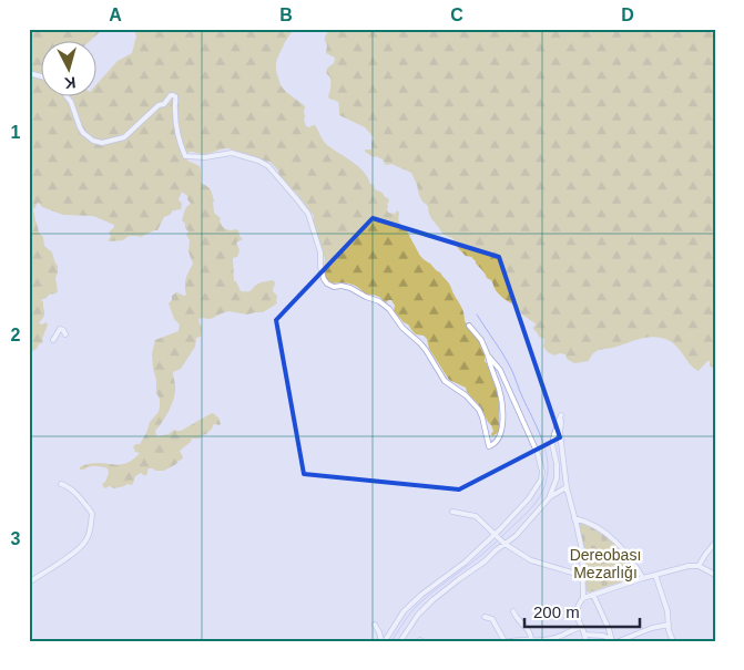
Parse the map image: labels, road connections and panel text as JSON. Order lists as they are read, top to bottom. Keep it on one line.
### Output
{"parks":["Dereobası Mezarlığı"],"scale_bar":"200 m","north":"bottom","grid":{"columns":["A","B","C","D"],"rows":["1","2","3"]}}
